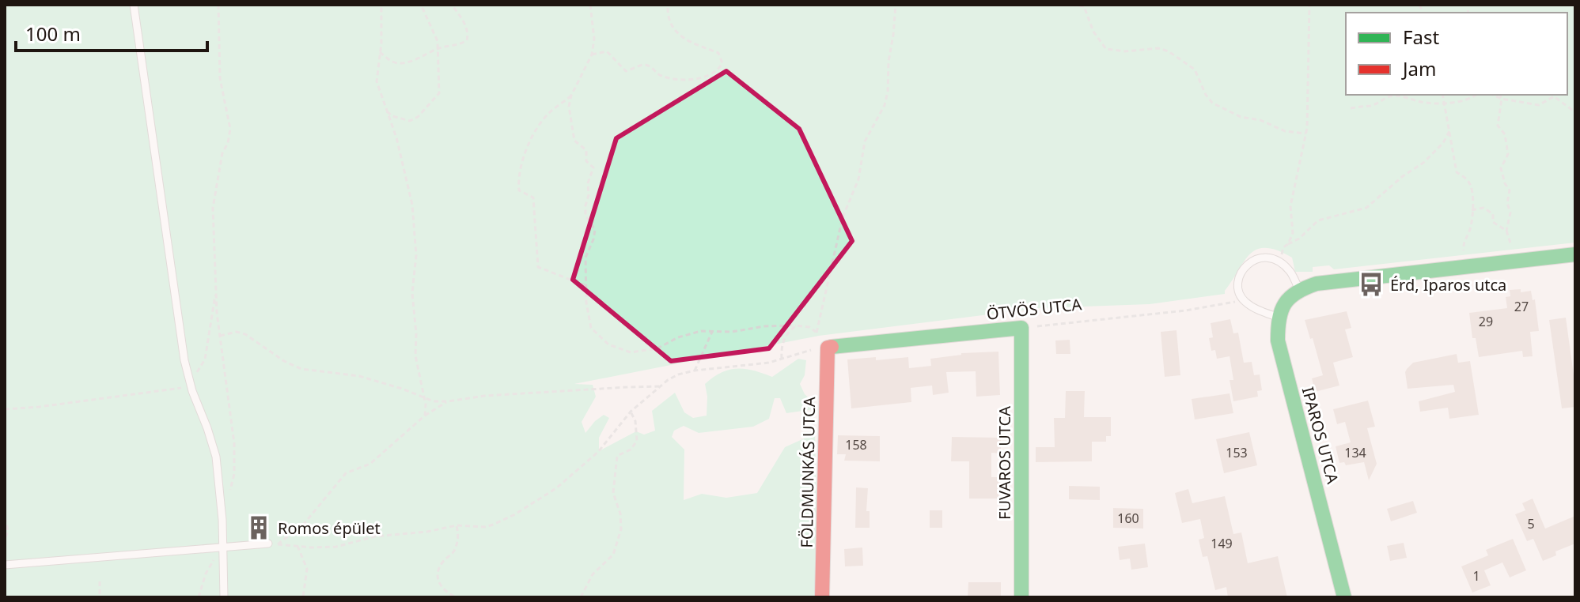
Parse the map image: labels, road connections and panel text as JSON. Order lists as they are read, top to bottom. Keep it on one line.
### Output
{"streets":{"street":["ÖTVÖS UTCA","IPAROS UTCA","FUVAROS UTCA","FÖLDMUNKÁS UTCA"]},"crossings":[["ÖTVÖS UTCA","IPAROS UTCA"],["ÖTVÖS UTCA","FUVAROS UTCA"],["ÖTVÖS UTCA","FÖLDMUNKÁS UTCA"]],"places":{"bus stop":["Érd, Iparos utca"],"building":["Romos épület"]},"house_numbers":["27","29","158","153","134","160","5","149","1"],"legend":["Fast","Jam"],"scale_bar":"100 m"}
